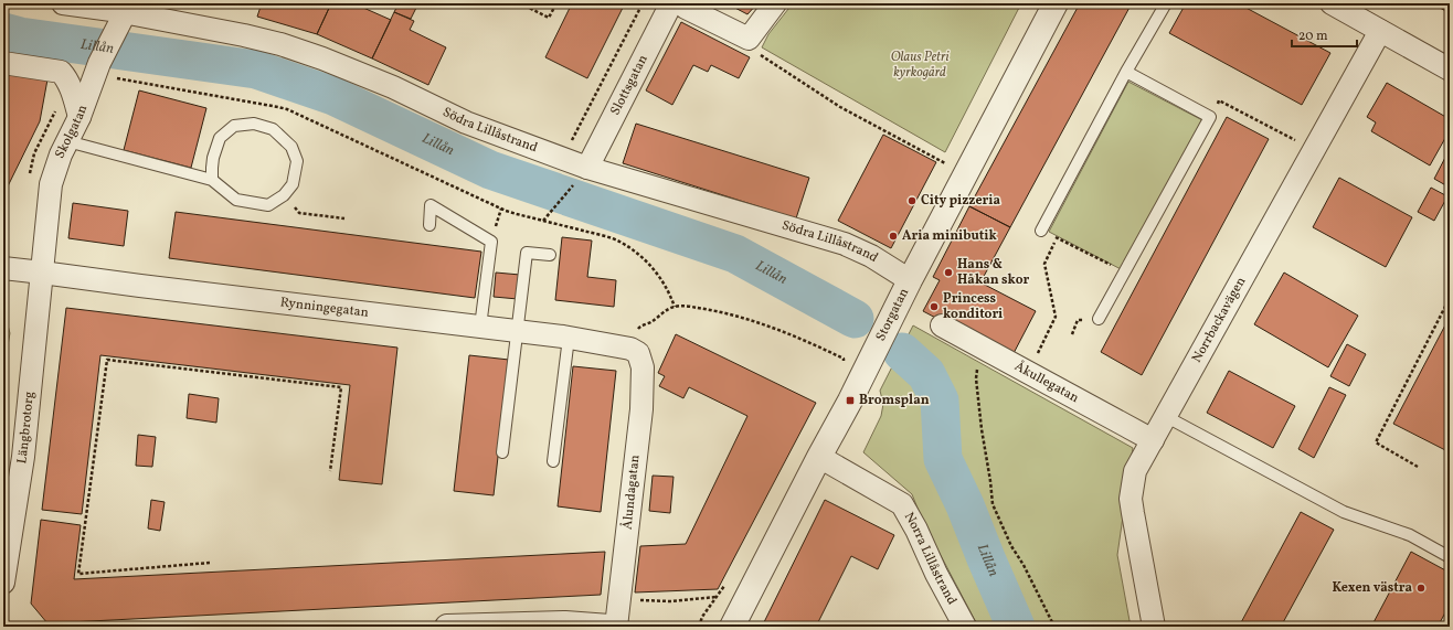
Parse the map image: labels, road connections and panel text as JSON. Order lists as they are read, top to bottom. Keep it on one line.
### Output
{"streets":{"street":["Slottsgatan","Södra Lillåstrand","Skolgatan","Rynningegatan","Storgatan","Norrbackavägen","Åkullegatan","Längbrotorg","Ålundagatan","Norra Lillåstrand"]},"crossings":[["Slottsgatan","Södra Lillåstrand"],["Södra Lillåstrand","Skolgatan"],["Södra Lillåstrand","Storgatan"],["Skolgatan","Rynningegatan"],["Skolgatan","Längbrotorg"],["Rynningegatan","Längbrotorg"],["Rynningegatan","Ålundagatan"],["Storgatan","Norra Lillåstrand"],["Norrbackavägen","Åkullegatan"]],"water":["Lillån"],"parks":["Olaus Petri kyrkogård"],"places":{"other":["City pizzeria","Aria minibutik","Hans & Håkan skor","Princess konditori","Kexen västra"],"transit":["Bromsplan"]},"scale_bar":"20 m"}
